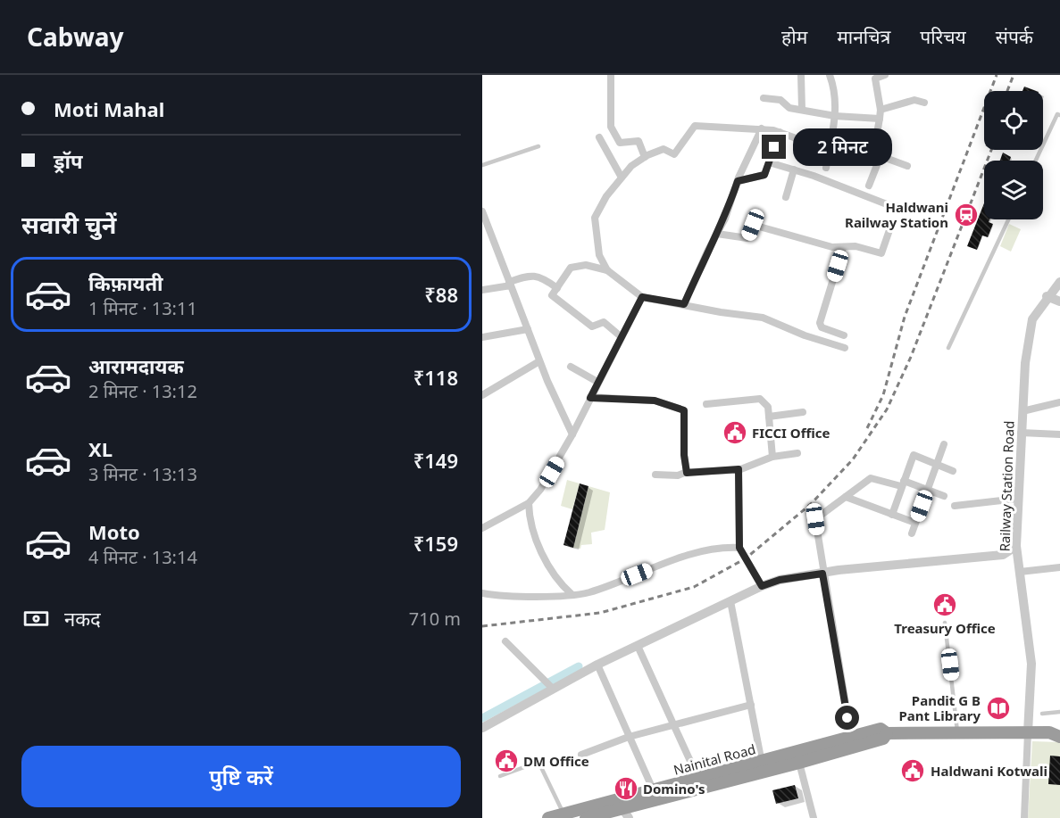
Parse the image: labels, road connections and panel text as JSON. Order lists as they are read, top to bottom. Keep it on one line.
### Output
{"streets":{"highway":["Nainital Road"],"street":["Railway Station Road"]},"crossings":[["Railway Station Road","Nainital Road"]],"places":{"station":["Haldwani Railway Station"],"public building":["FICCI Office","Treasury Office","DM Office","Haldwani Kotwali"],"library":["Pandit G B Pant Library"],"restaurant":["Domino's"]},"page":{"header":"Cabway","nav":["होम","मानचित्र","परिचय","संपर्क"],"banner":["Moti Mahal","ड्रॉप"],"bubble":"2 मिनट","heading":"सवारी चुनें","list":[{"name":"किफ़ायती","note":"1 मिनट · 13:11","value":"₹88"},{"name":"आरामदायक","note":"2 मिनट · 13:12","value":"₹118"},{"name":"XL","note":"3 मिनट · 13:13","value":"₹149"},{"name":"Moto","note":"4 मिनट · 13:14","value":"₹159"}],"pay":["नकद","710 m"],"buttons":"पुष्टि करें"}}
